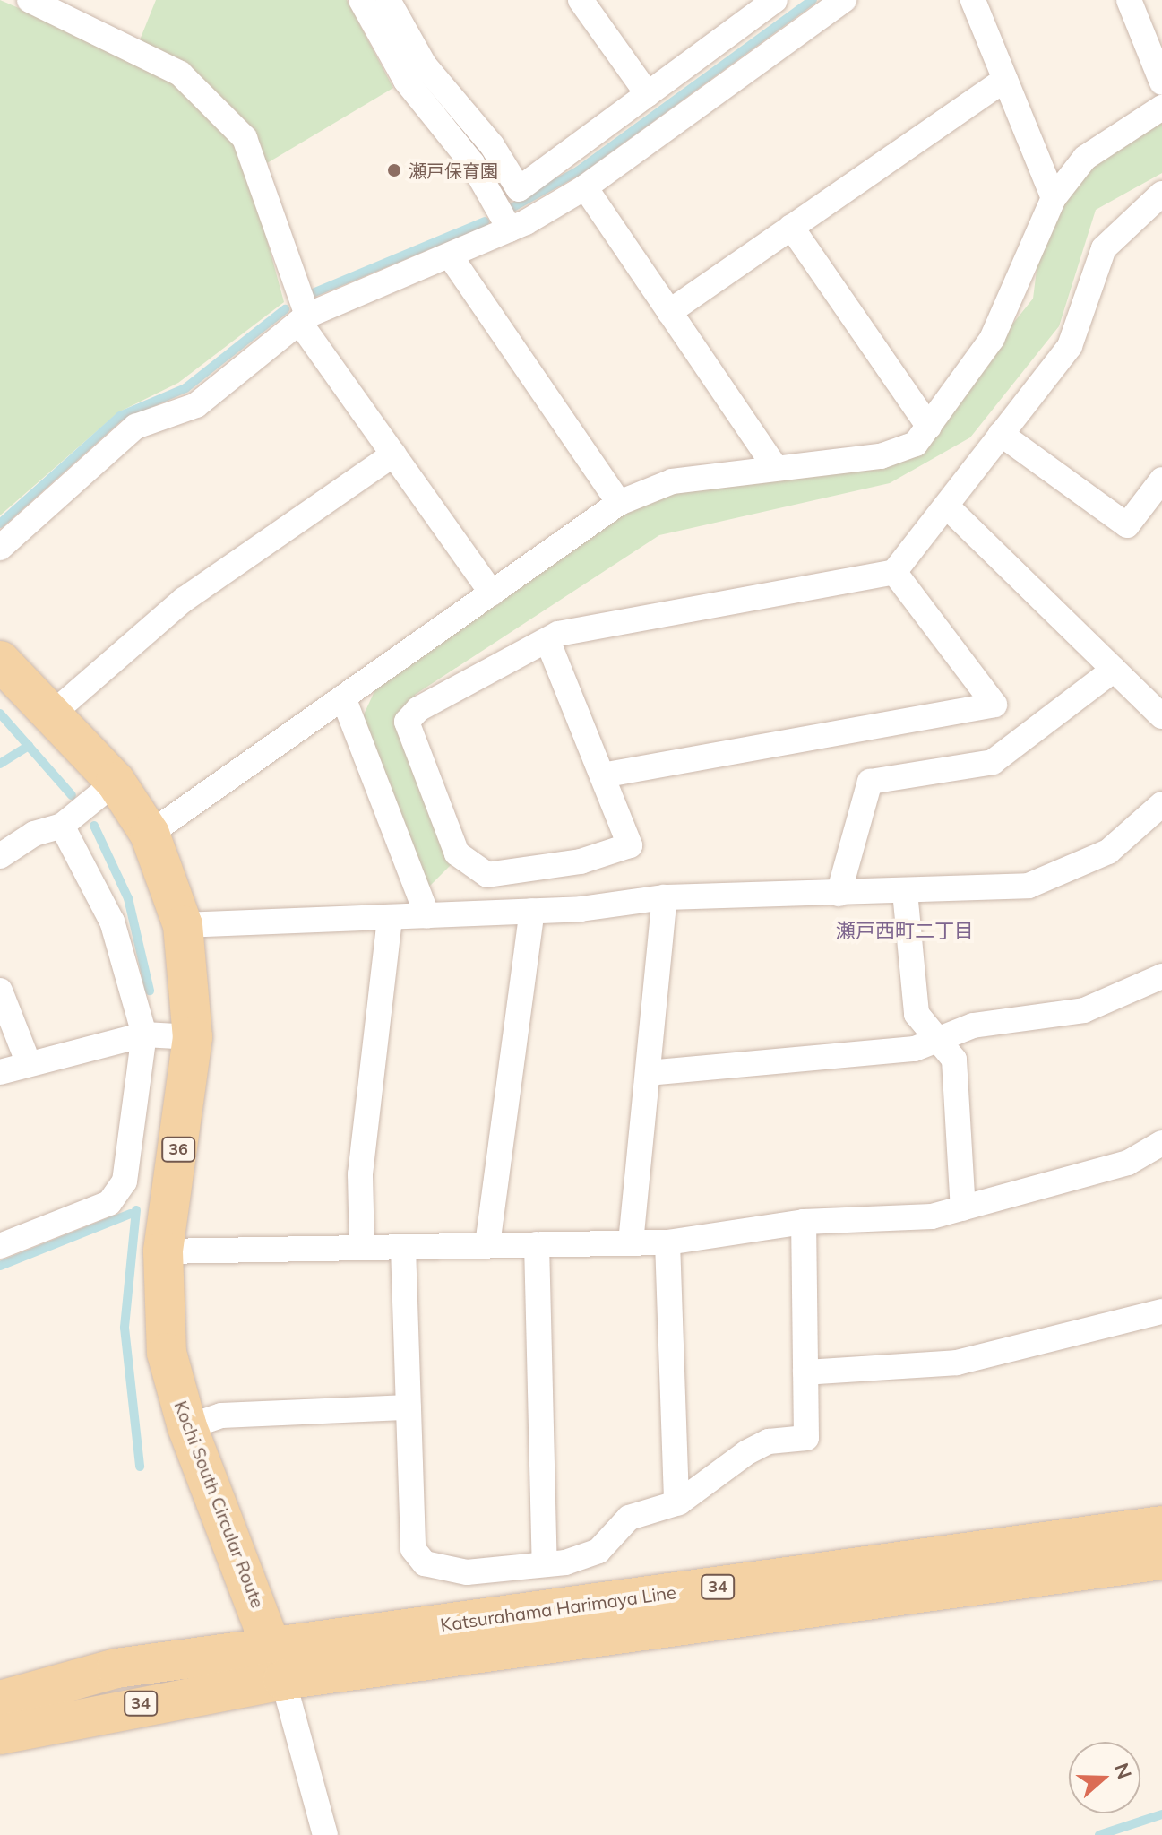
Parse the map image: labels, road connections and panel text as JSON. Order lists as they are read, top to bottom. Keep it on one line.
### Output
{"streets":{"main road":["36","Kochi South Circular Route","34","Katsurahama Harimaya Line"]},"crossings":[["Kochi South Circular Route","Katsurahama Harimaya Line"]],"districts":["瀬戸西町二丁目"],"places":["瀬戸保育園"],"north":"right"}
